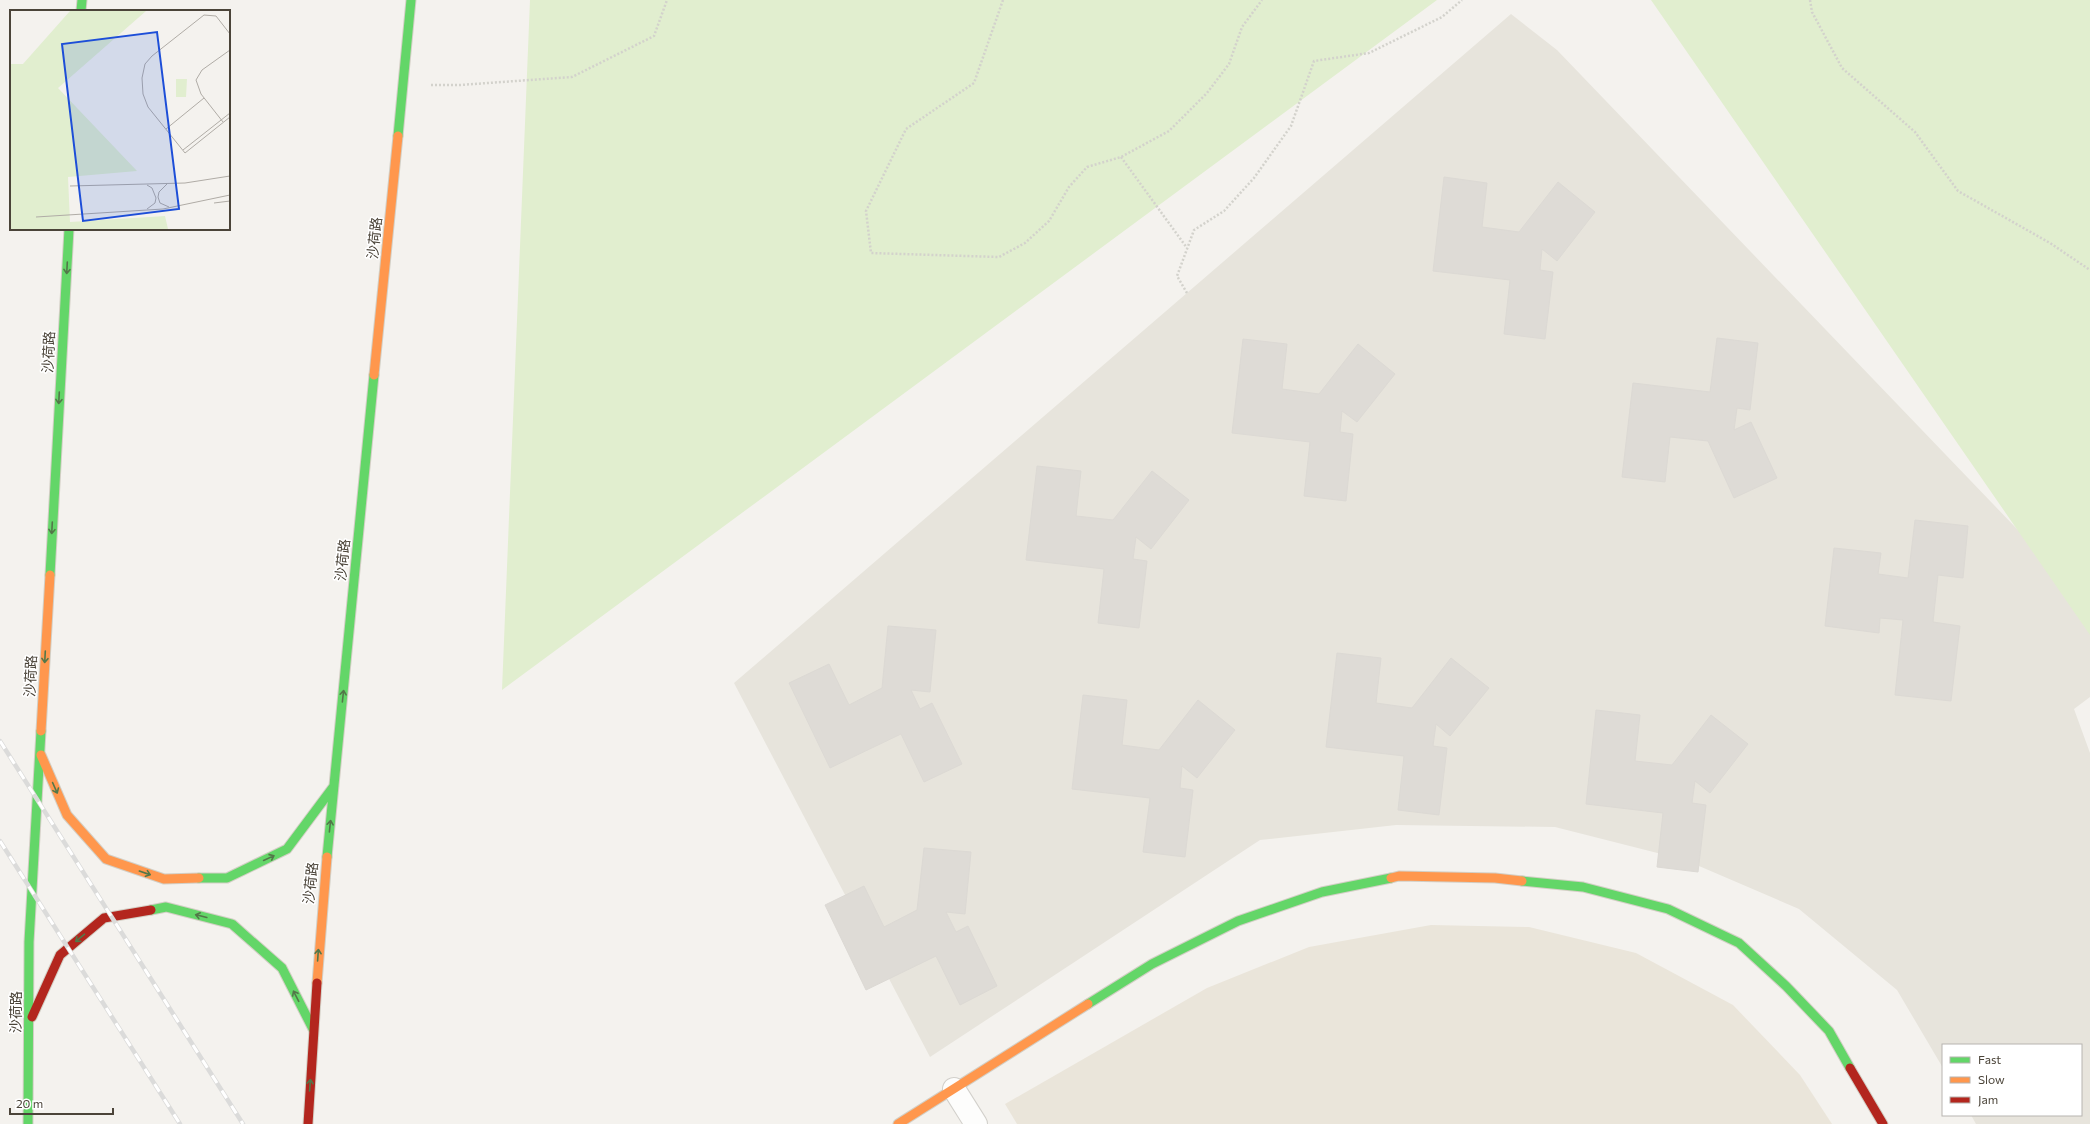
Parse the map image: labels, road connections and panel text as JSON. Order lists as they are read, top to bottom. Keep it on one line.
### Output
{"streets":{"main road":["沙荷路"]},"legend":["Fast","Slow","Jam"],"scale_bar":"20 m"}
